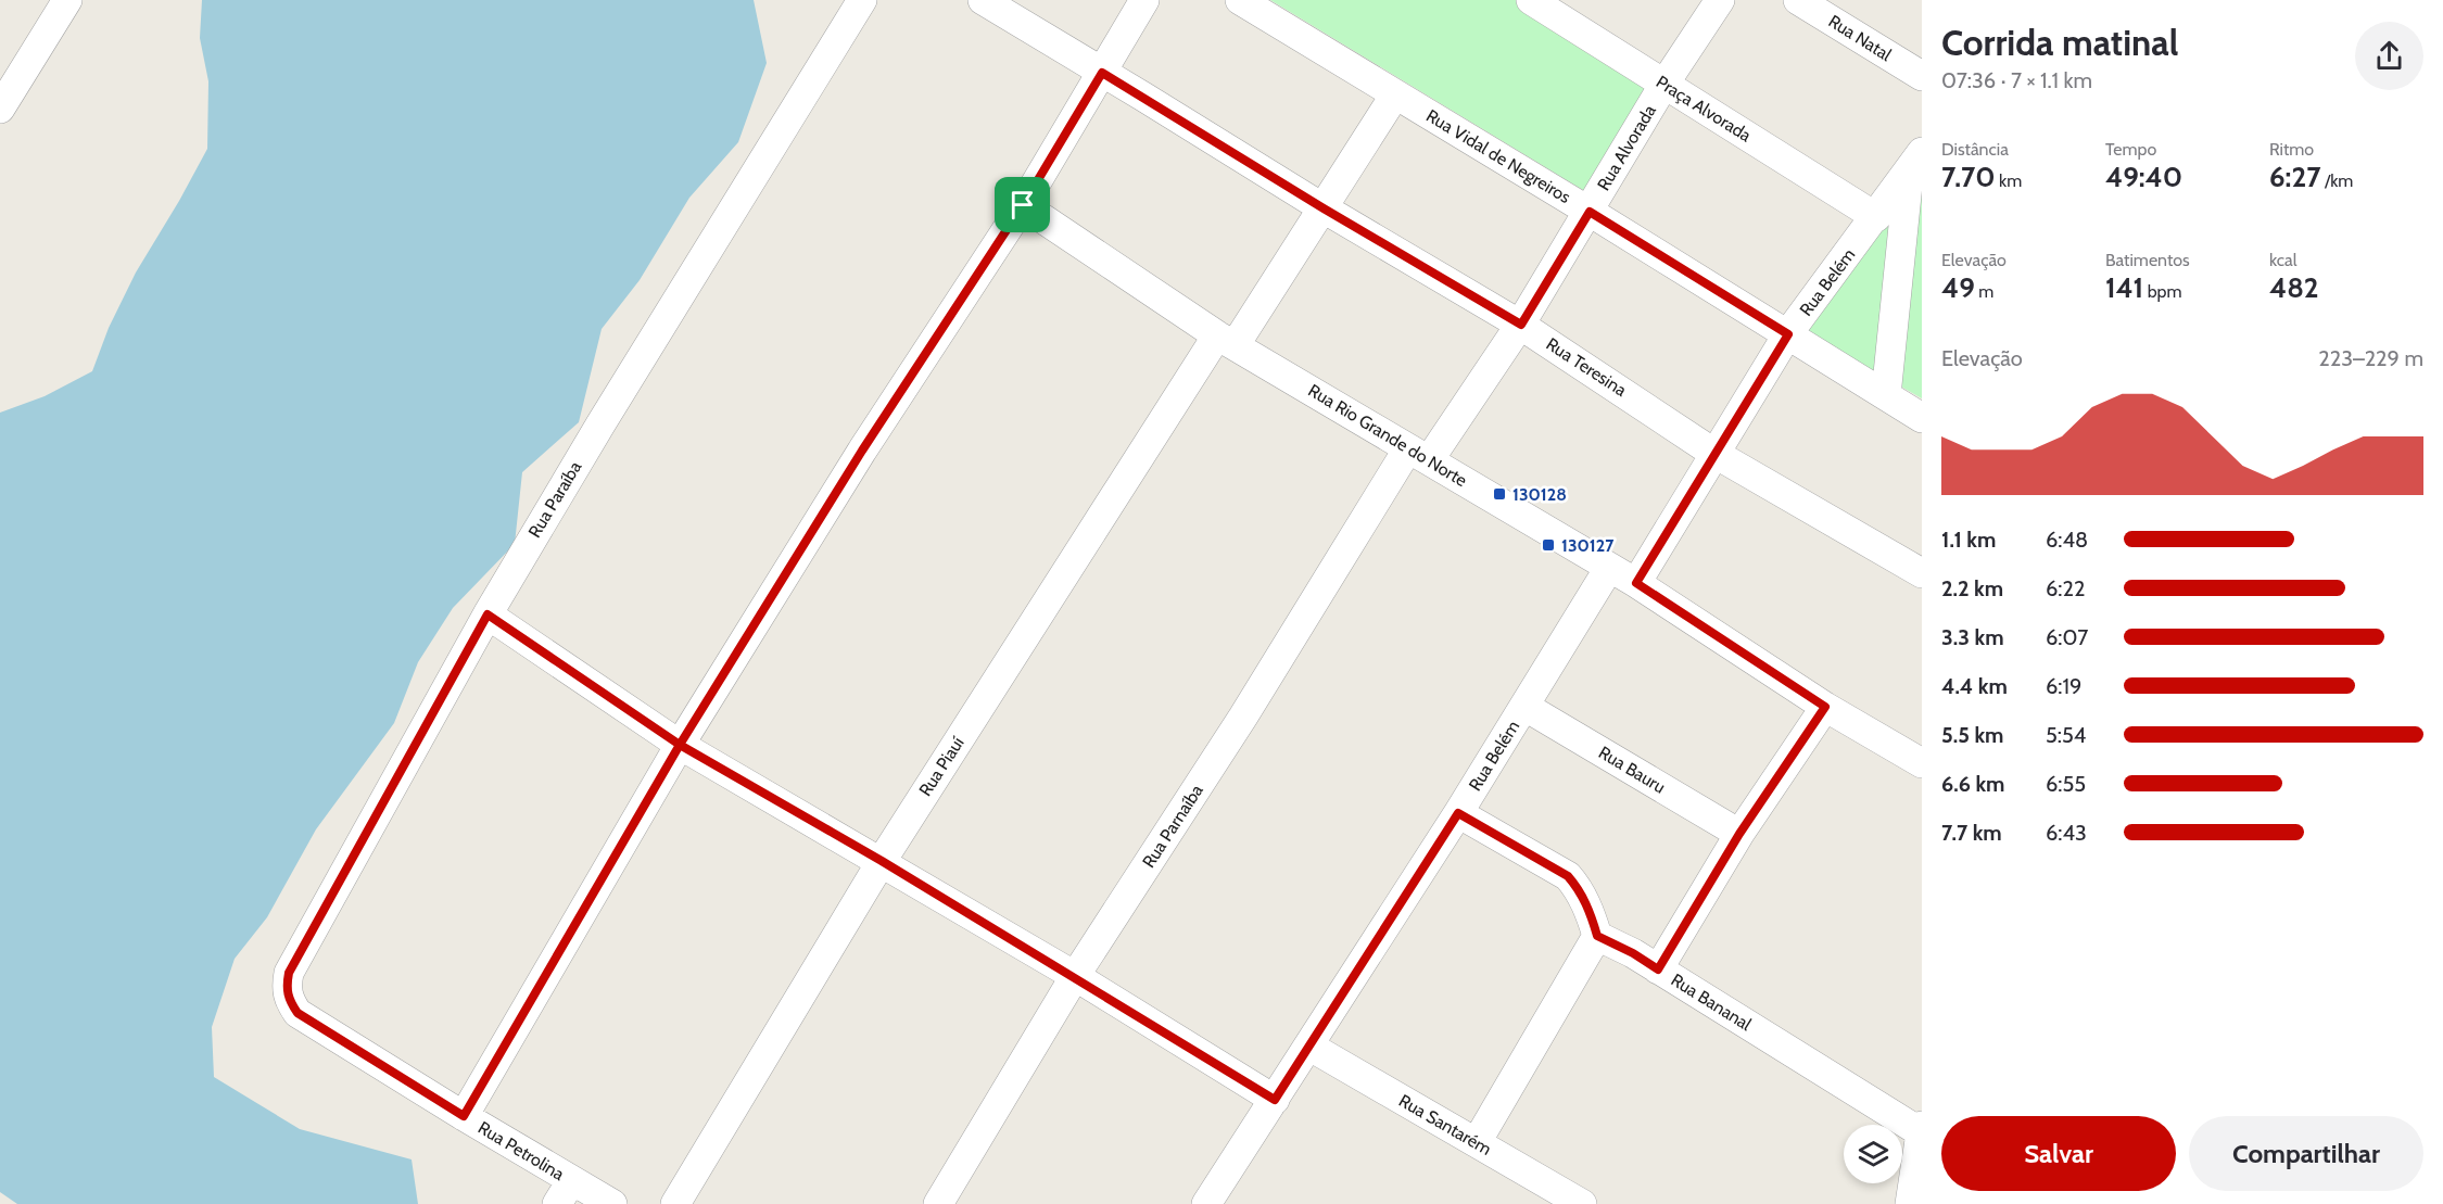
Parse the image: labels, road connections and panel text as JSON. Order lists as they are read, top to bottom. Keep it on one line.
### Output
{"streets":{"street":["Rua Natal","Praça Alvorada","Rua Alvorada","Rua Vidal de Negreiros","Rua Belém","Rua Teresina","Rua Rio Grande do Norte","Rua Paraíba","Rua Piauí","Rua Bauru","Rua Parnaíba","Rua Bananal","Rua Santarém","Rua Petrolina"]},"crossings":[["Praça Alvorada","Rua Alvorada"],["Praça Alvorada","Rua Belém"],["Rua Alvorada","Rua Vidal de Negreiros"],["Rua Alvorada","Rua Teresina"],["Rua Alvorada","Rua Rio Grande do Norte"],["Rua Alvorada","Rua Parnaíba"],["Rua Vidal de Negreiros","Rua Belém"],["Rua Vidal de Negreiros","Rua Piauí"],["Rua Belém","Rua Teresina"],["Rua Belém","Rua Rio Grande do Norte"],["Rua Belém","Rua Bauru"],["Rua Belém","Rua Santarém"],["Rua Teresina","Rua Piauí"],["Rua Rio Grande do Norte","Rua Piauí"],["Rua Rio Grande do Norte","Rua Parnaíba"],["Rua Paraíba","Rua Petrolina"]],"places":{"transit":["130128","130127"]},"page":{"heading":["Corrida matinal","07:36 · 7 × 1.1 km"],"stats":[["Distância","7.70 km"],["Tempo","49:40"],["Ritmo","6:27 /km"],["Elevação","49 m"],["Batimentos","141 bpm"],["kcal","482"]],"chart":["Elevação","223–229 m"],"list":[{"name":"1.1 km","note":"6:48"},{"name":"2.2 km","note":"6:22"},{"name":"3.3 km","note":"6:07"},{"name":"4.4 km","note":"6:19"},{"name":"5.5 km","note":"5:54"},{"name":"6.6 km","note":"6:55"},{"name":"7.7 km","note":"6:43"}],"buttons":["Salvar","Compartilhar"]}}
